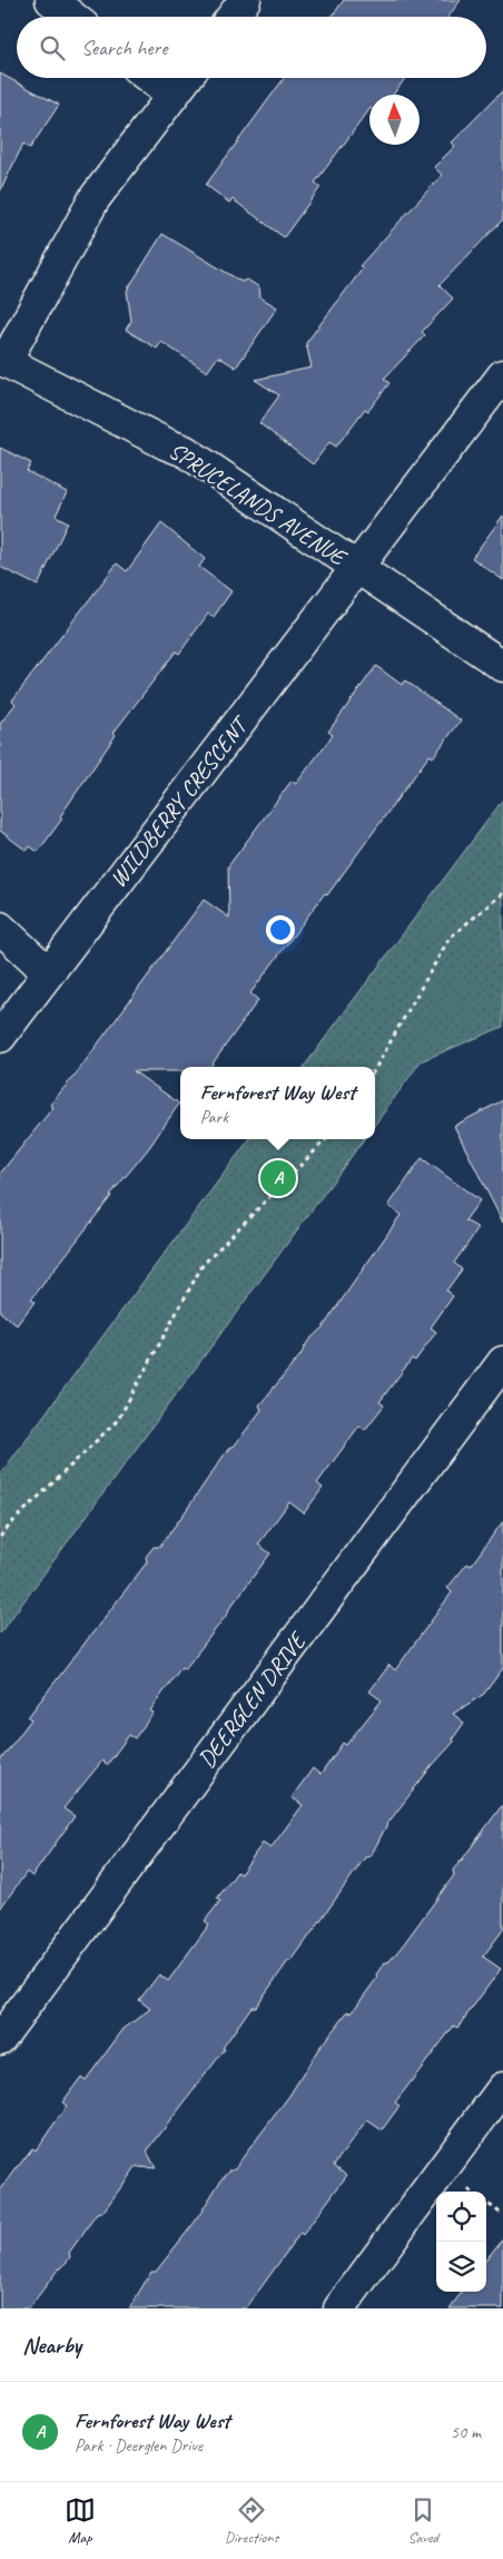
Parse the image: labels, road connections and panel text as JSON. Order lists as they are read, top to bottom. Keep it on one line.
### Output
{"streets":{"street":["SPRUCELANDS AVENUE","WILDBERRY CRESCENT","DEERGLEN DRIVE"]},"crossings":[["SPRUCELANDS AVENUE","WILDBERRY CRESCENT"]],"north":"top","page":{"search":"Search here","popup":["Fernforest Way West","Park"],"pins":"A","heading":"Nearby","list":[{"mark":"A","name":"Fernforest Way West","note":"Park · Deerglen Drive","value":"50 m"}],"nav":["Map","Directions","Saved"]}}
